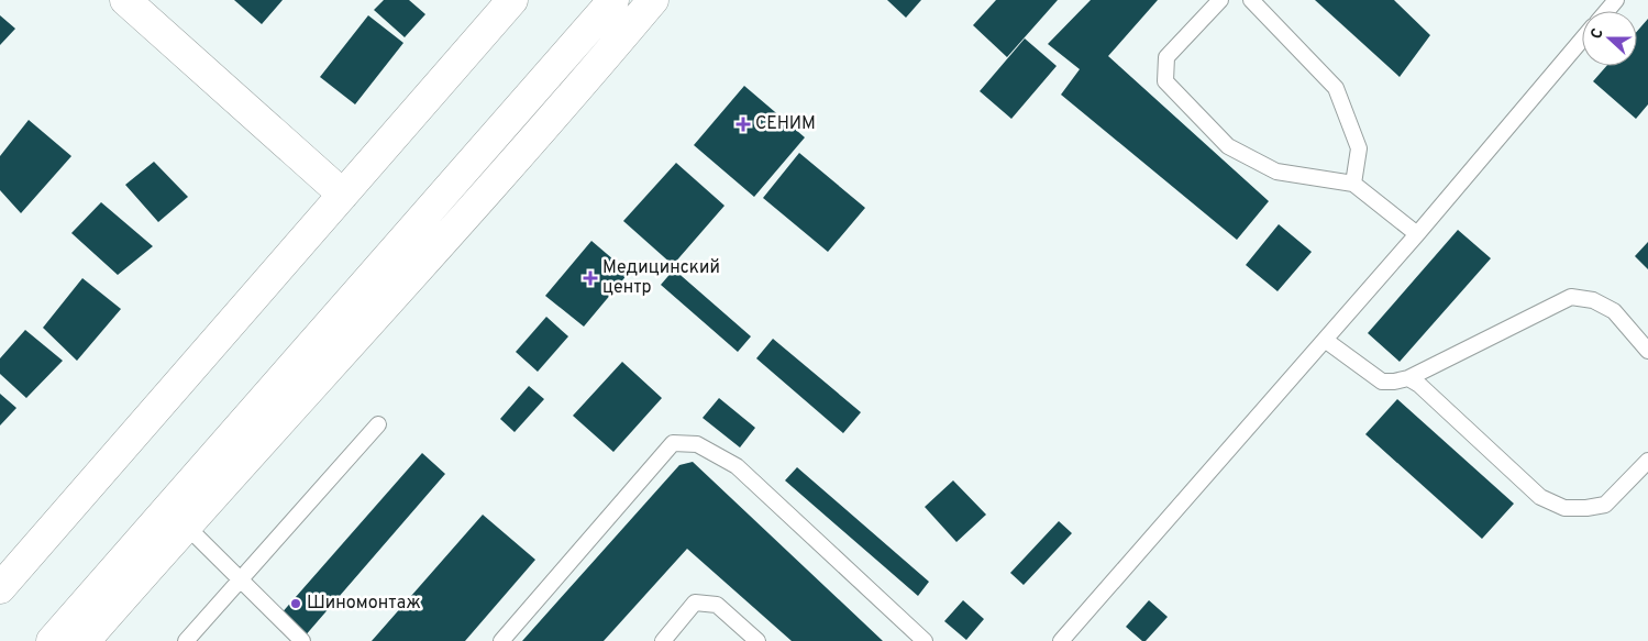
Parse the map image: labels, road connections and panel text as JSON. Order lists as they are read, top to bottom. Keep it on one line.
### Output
{"places":{"health":["СЕНИМ","Медицинский центр"],"other":["Шиномонтаж"]},"north":"left"}
